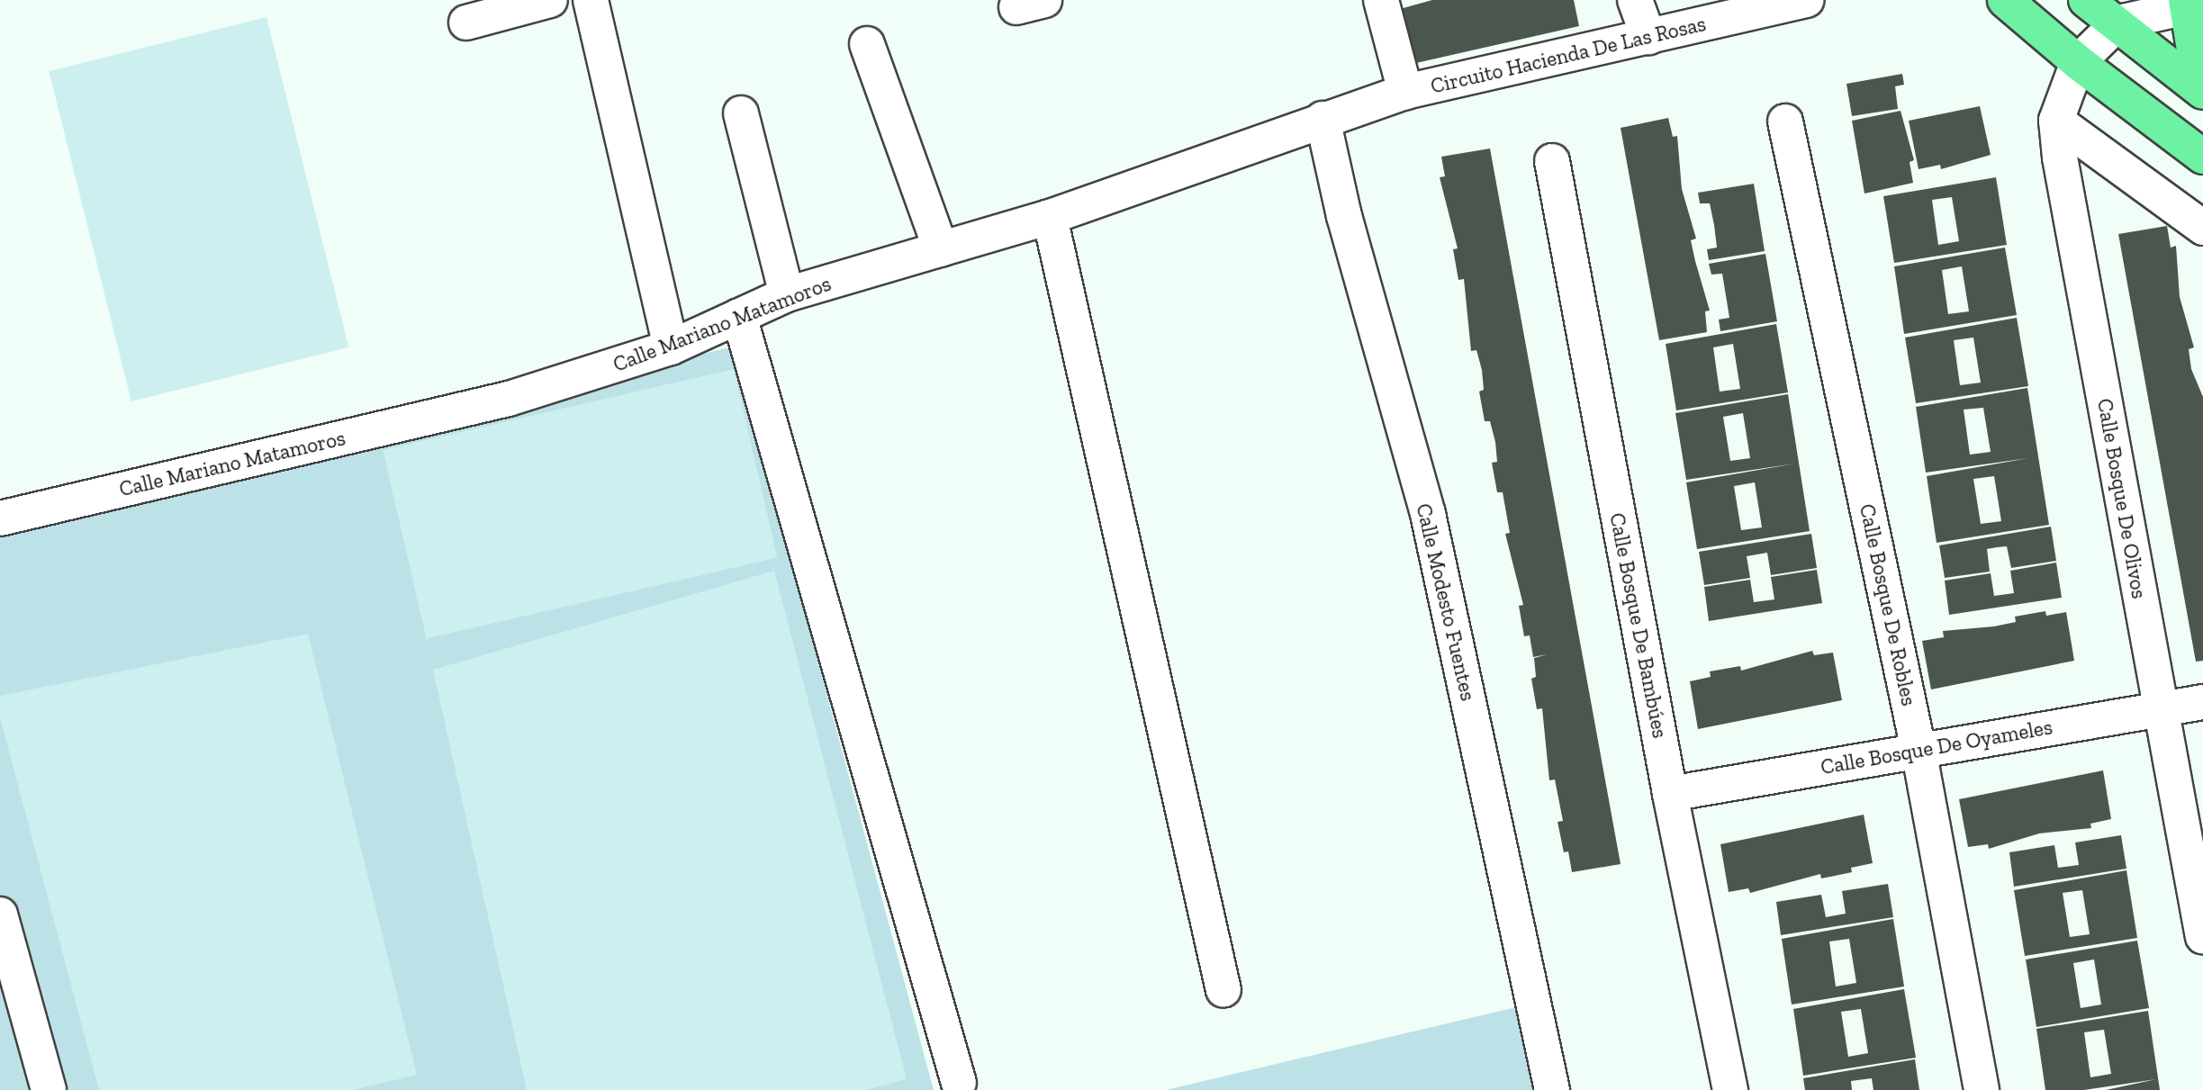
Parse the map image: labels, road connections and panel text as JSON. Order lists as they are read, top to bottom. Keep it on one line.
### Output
{"streets":{"street":["Circuito Hacienda De Las Rosas","Calle Mariano Matamoros","Calle Bosque De Olivos","Calle Modesto Fuentes","Calle Bosque De Robles","Calle Bosque De Bambúes","Calle Bosque De Oyameles"]},"crossings":[["Circuito Hacienda De Las Rosas","Calle Mariano Matamoros"],["Circuito Hacienda De Las Rosas","Calle Modesto Fuentes"],["Calle Mariano Matamoros","Calle Modesto Fuentes"],["Calle Bosque De Olivos","Calle Bosque De Oyameles"],["Calle Bosque De Robles","Calle Bosque De Oyameles"],["Calle Bosque De Bambúes","Calle Bosque De Oyameles"]]}
